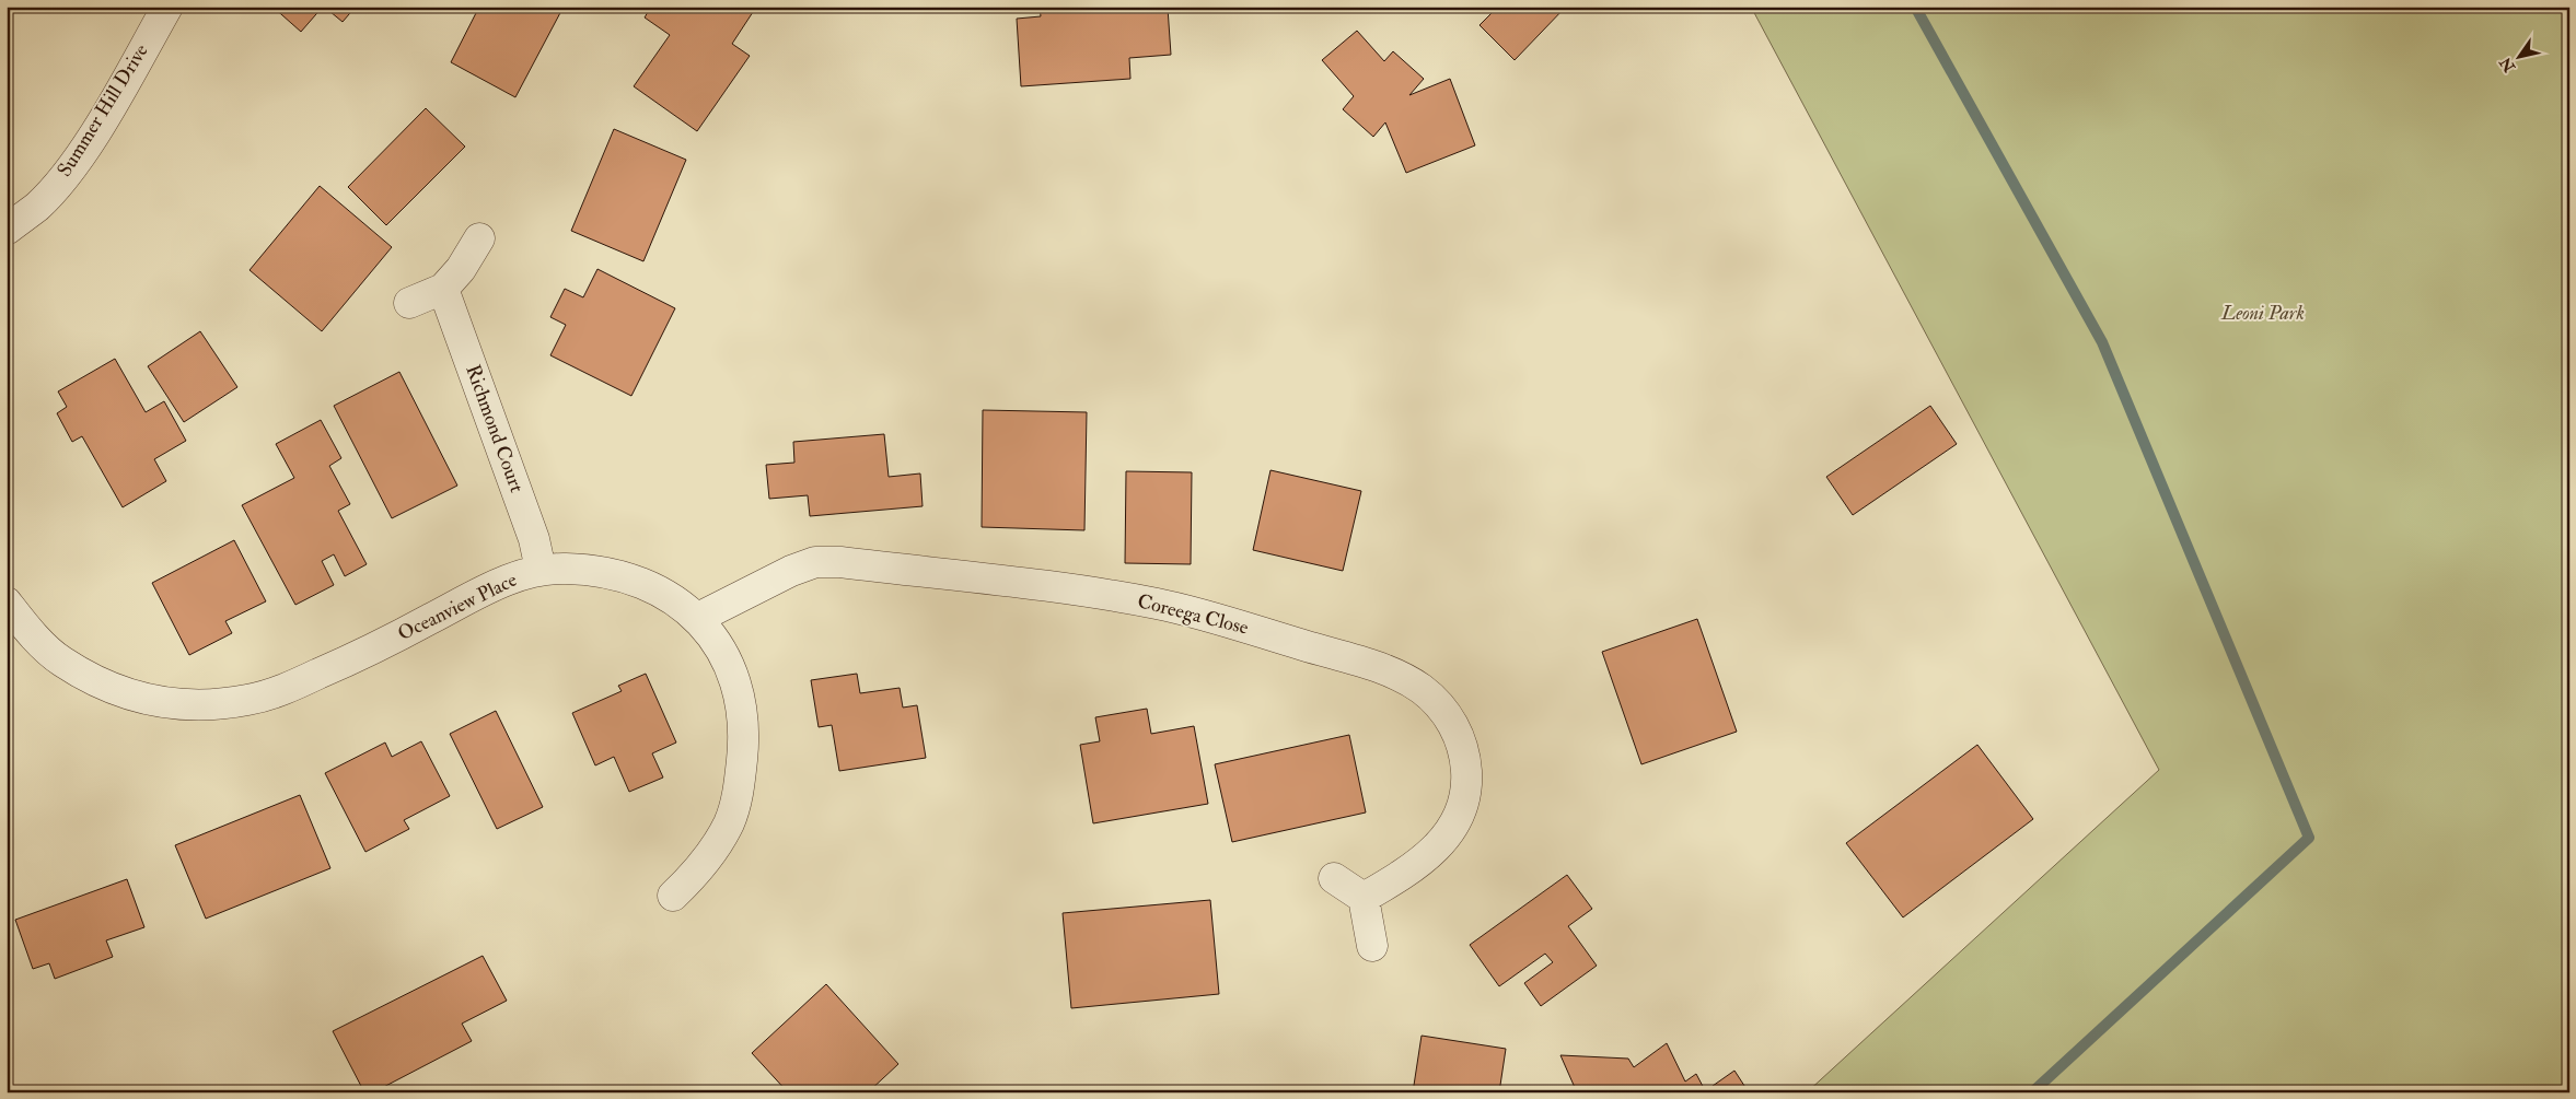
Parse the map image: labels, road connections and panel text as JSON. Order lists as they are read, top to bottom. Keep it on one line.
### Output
{"streets":{"street":["Summer Hill Drive","Richmond Court","Oceanview Place","Coreega Close"]},"crossings":[["Richmond Court","Oceanview Place"],["Oceanview Place","Coreega Close"]],"parks":["Leoni Park"],"north":"bottom left"}
